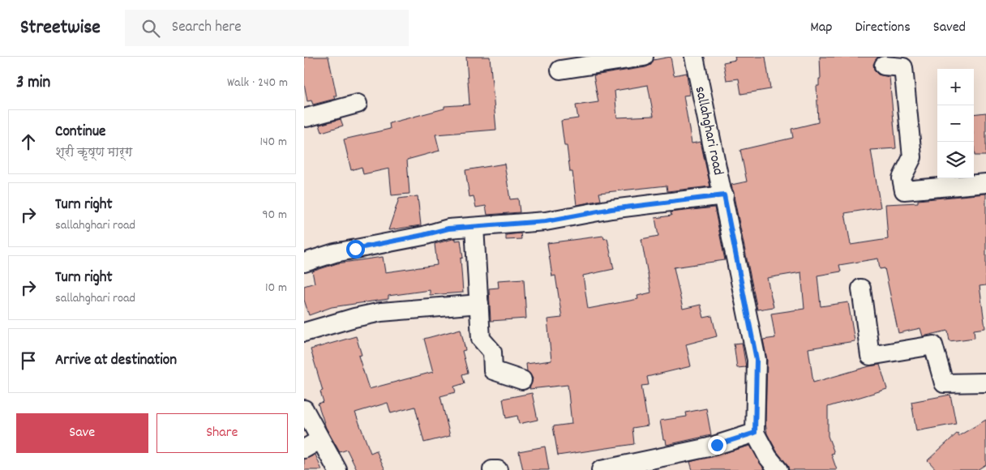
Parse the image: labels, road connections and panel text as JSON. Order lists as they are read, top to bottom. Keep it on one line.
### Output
{"streets":{"street":["sallahghari road"]},"page":{"header":"Streetwise","search":"Search here","nav":["Map","Directions","Saved"],"heading":["3 min","Walk · 240 m"],"map_buttons":["+","−"],"list":[["Continue","श्री कृष्ण मार्ग","140 m"],["Turn right","sallahghari road","90 m"],["Turn right","sallahghari road","10 m"],"Arrive at destination"],"buttons":["Save","Share"]}}
